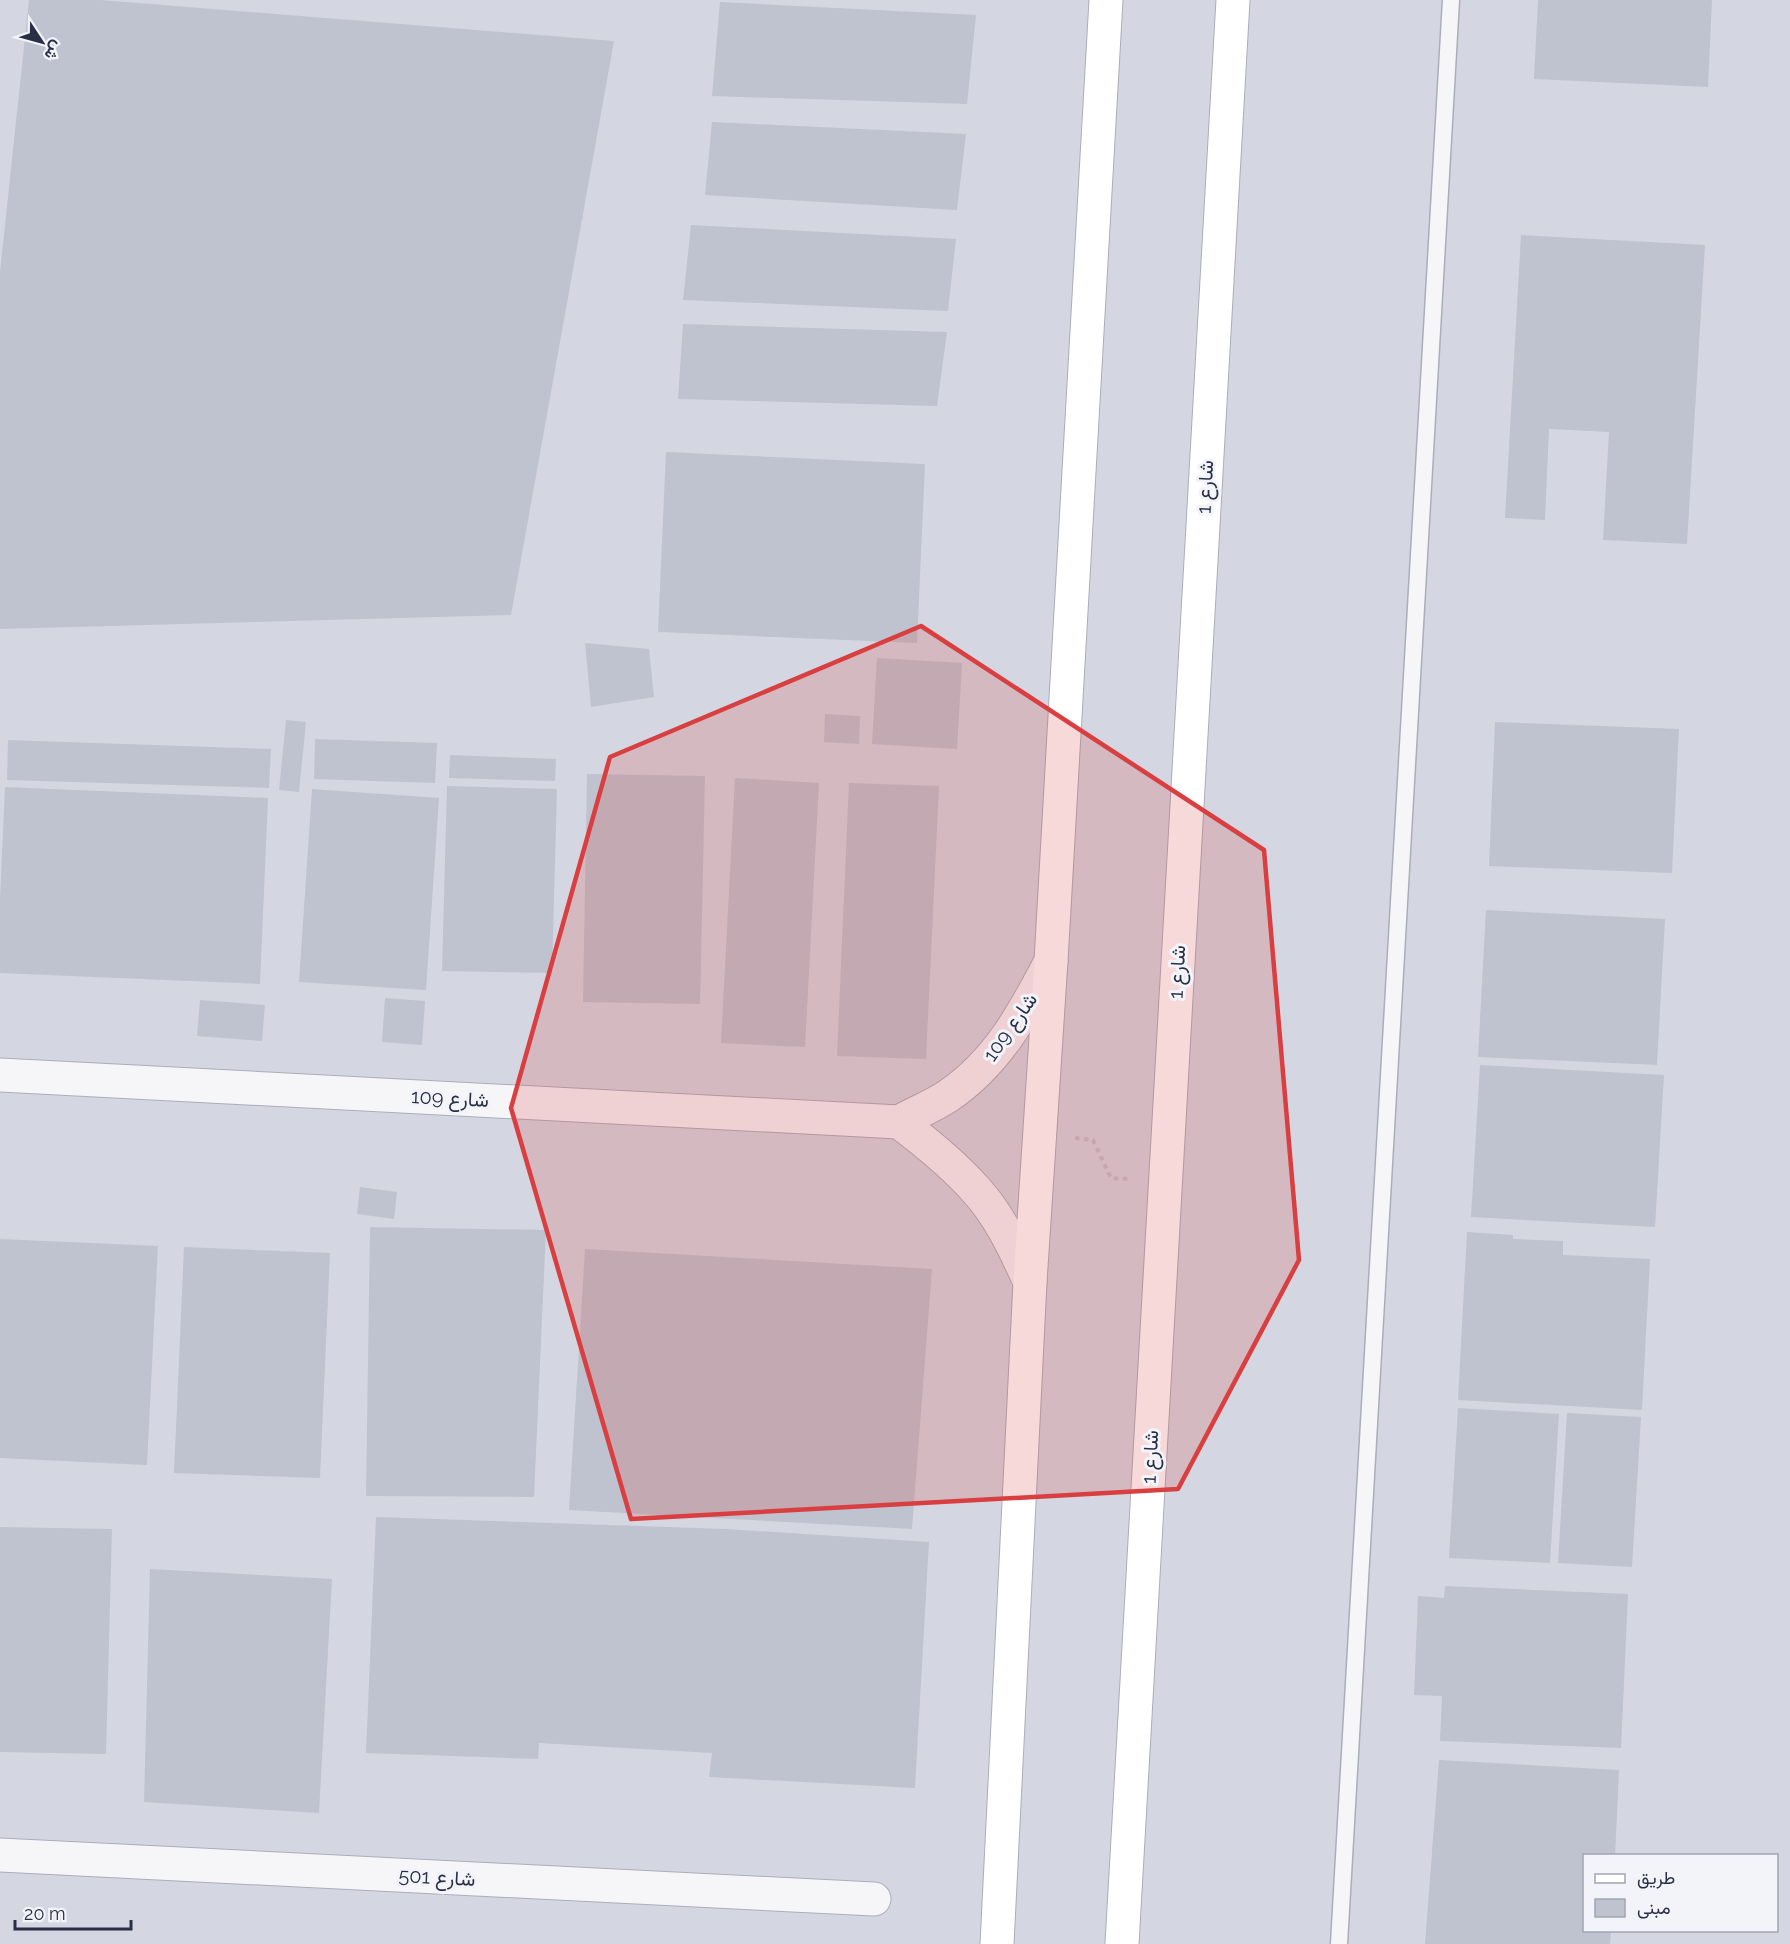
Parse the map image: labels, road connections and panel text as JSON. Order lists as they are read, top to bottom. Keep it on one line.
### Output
{"streets":{"street":["شارع 1","شارع 109","شارع 501"]},"legend":["طريق","مبنى"],"scale_bar":"20 m","north":"bottom right"}
